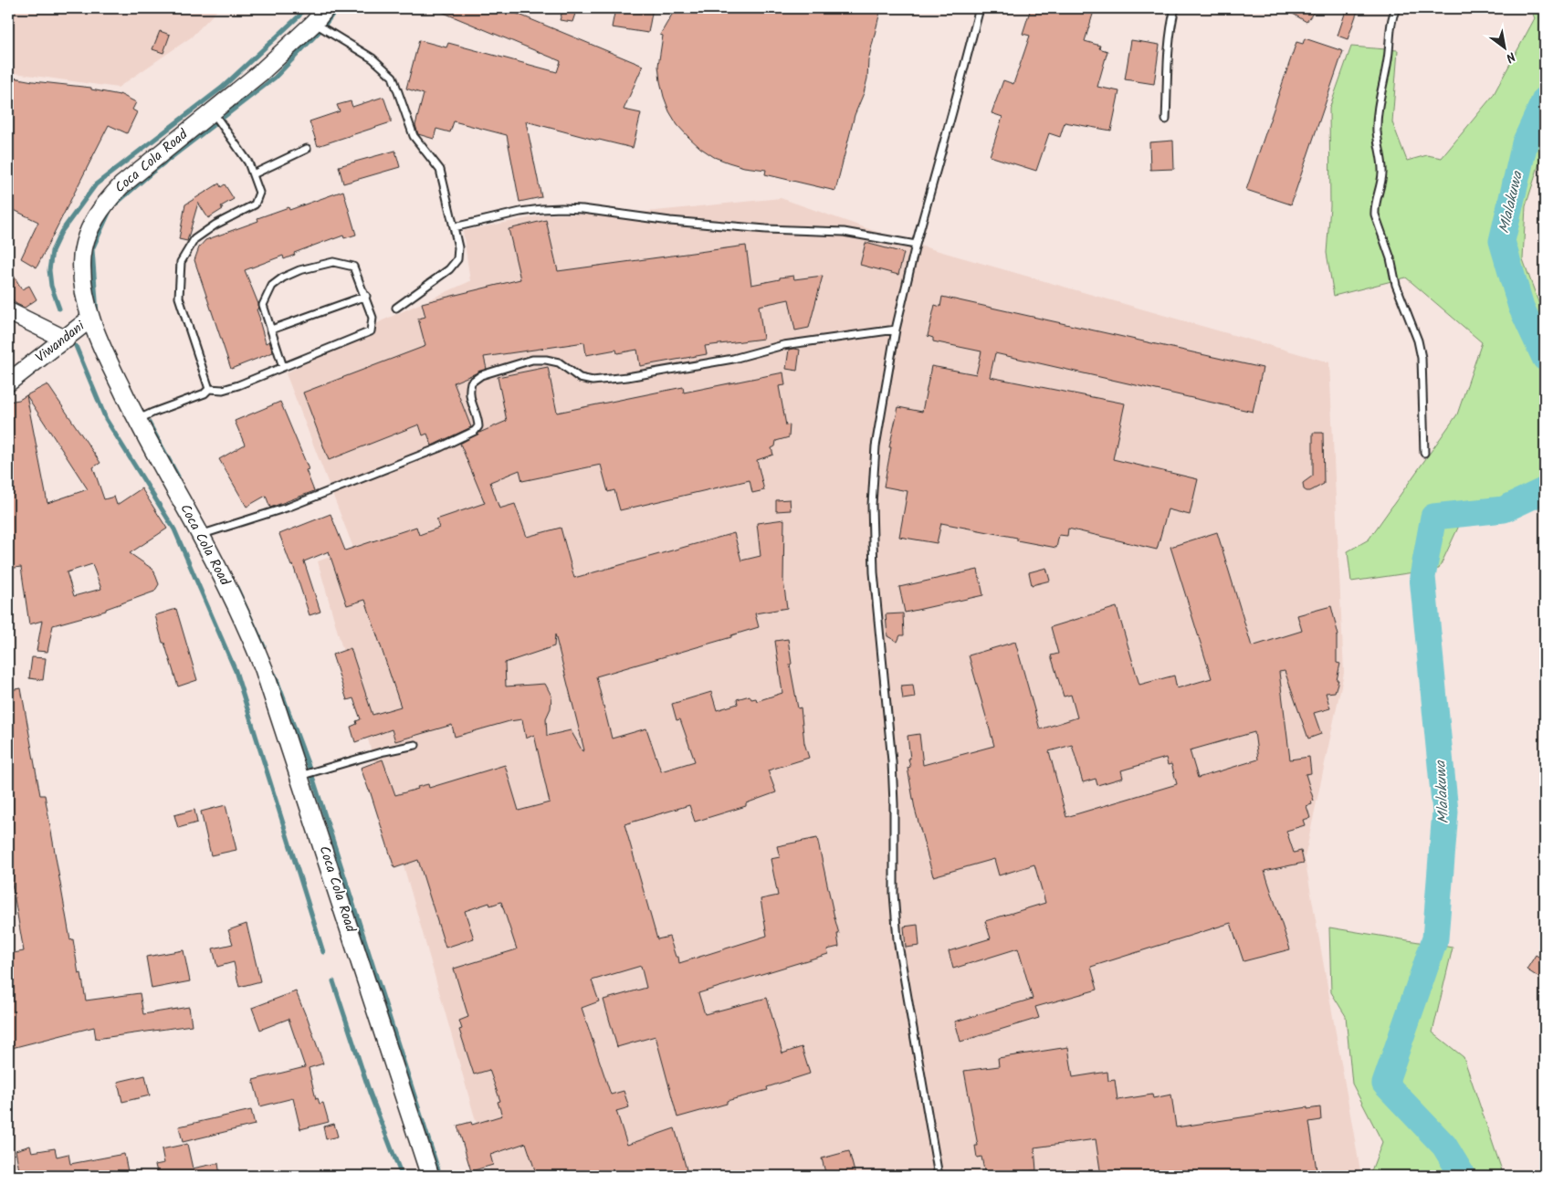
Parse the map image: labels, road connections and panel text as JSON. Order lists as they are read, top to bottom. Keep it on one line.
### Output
{"streets":{"main road":["Coca Cola Road","Viwandani"]},"crossings":[["Coca Cola Road","Viwandani"]],"water":["Mlalakuwa"],"north":"bottom right"}
